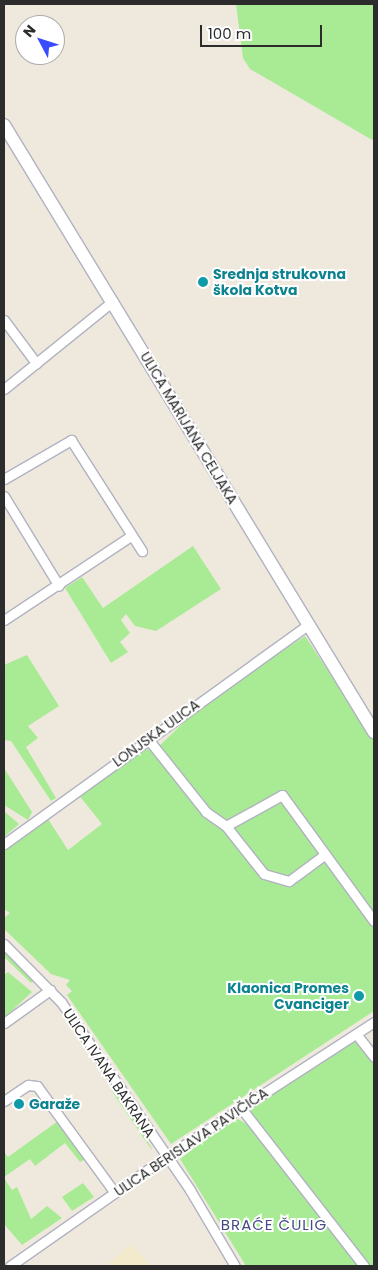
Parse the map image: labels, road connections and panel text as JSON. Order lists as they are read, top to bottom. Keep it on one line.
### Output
{"streets":{"main road":["ULICA MARIJANA CELJAKA"],"street":["LONJSKA ULICA","ULICA IVANA BAKRANA","ULICA BERISLAVA PAVIČIĆA"]},"crossings":[["ULICA MARIJANA CELJAKA","LONJSKA ULICA"],["ULICA IVANA BAKRANA","ULICA BERISLAVA PAVIČIĆA"]],"districts":["BRAĆE ČULIG"],"places":["Srednja strukovna škola Kotva","Klaonica Promes Cvanciger","Garaže"],"scale_bar":"100 m","north":"top left"}
